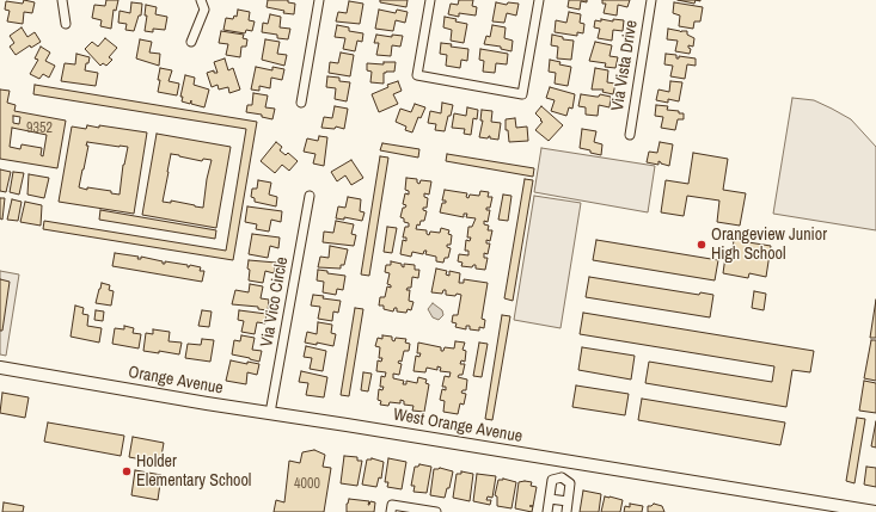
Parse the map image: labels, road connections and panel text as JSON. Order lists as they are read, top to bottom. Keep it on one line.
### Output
{"streets":{"main road":["Orange Avenue","West Orange Avenue"],"street":["Via Vista Drive","Via Vico Circle"]},"crossings":[["Via Vico Circle","Orange Avenue"],["Orange Avenue","West Orange Avenue"]],"places":["Orangeview Junior High School","Holder Elementary School"],"house_numbers":["9352","4000"]}
